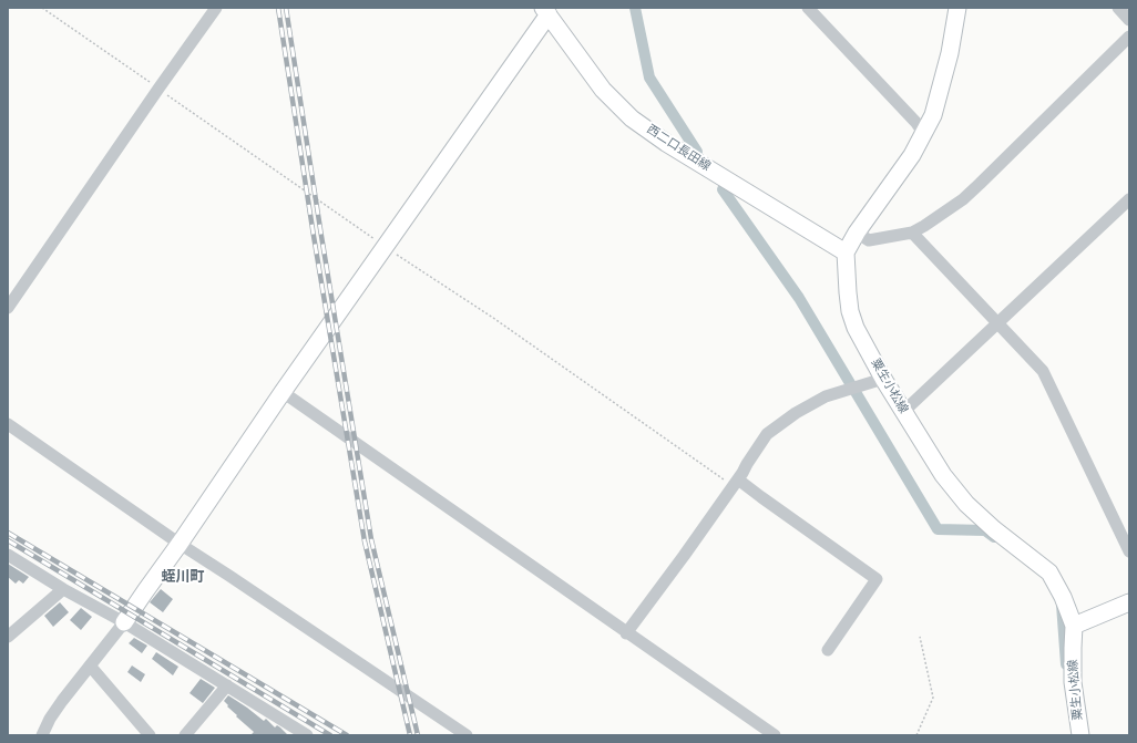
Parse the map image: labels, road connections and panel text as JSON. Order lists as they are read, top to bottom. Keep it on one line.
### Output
{"streets":{"main road":["西二口長田線","粟生小松線"]},"crossings":[["西二口長田線","粟生小松線"]],"districts":["蛭川町"]}
